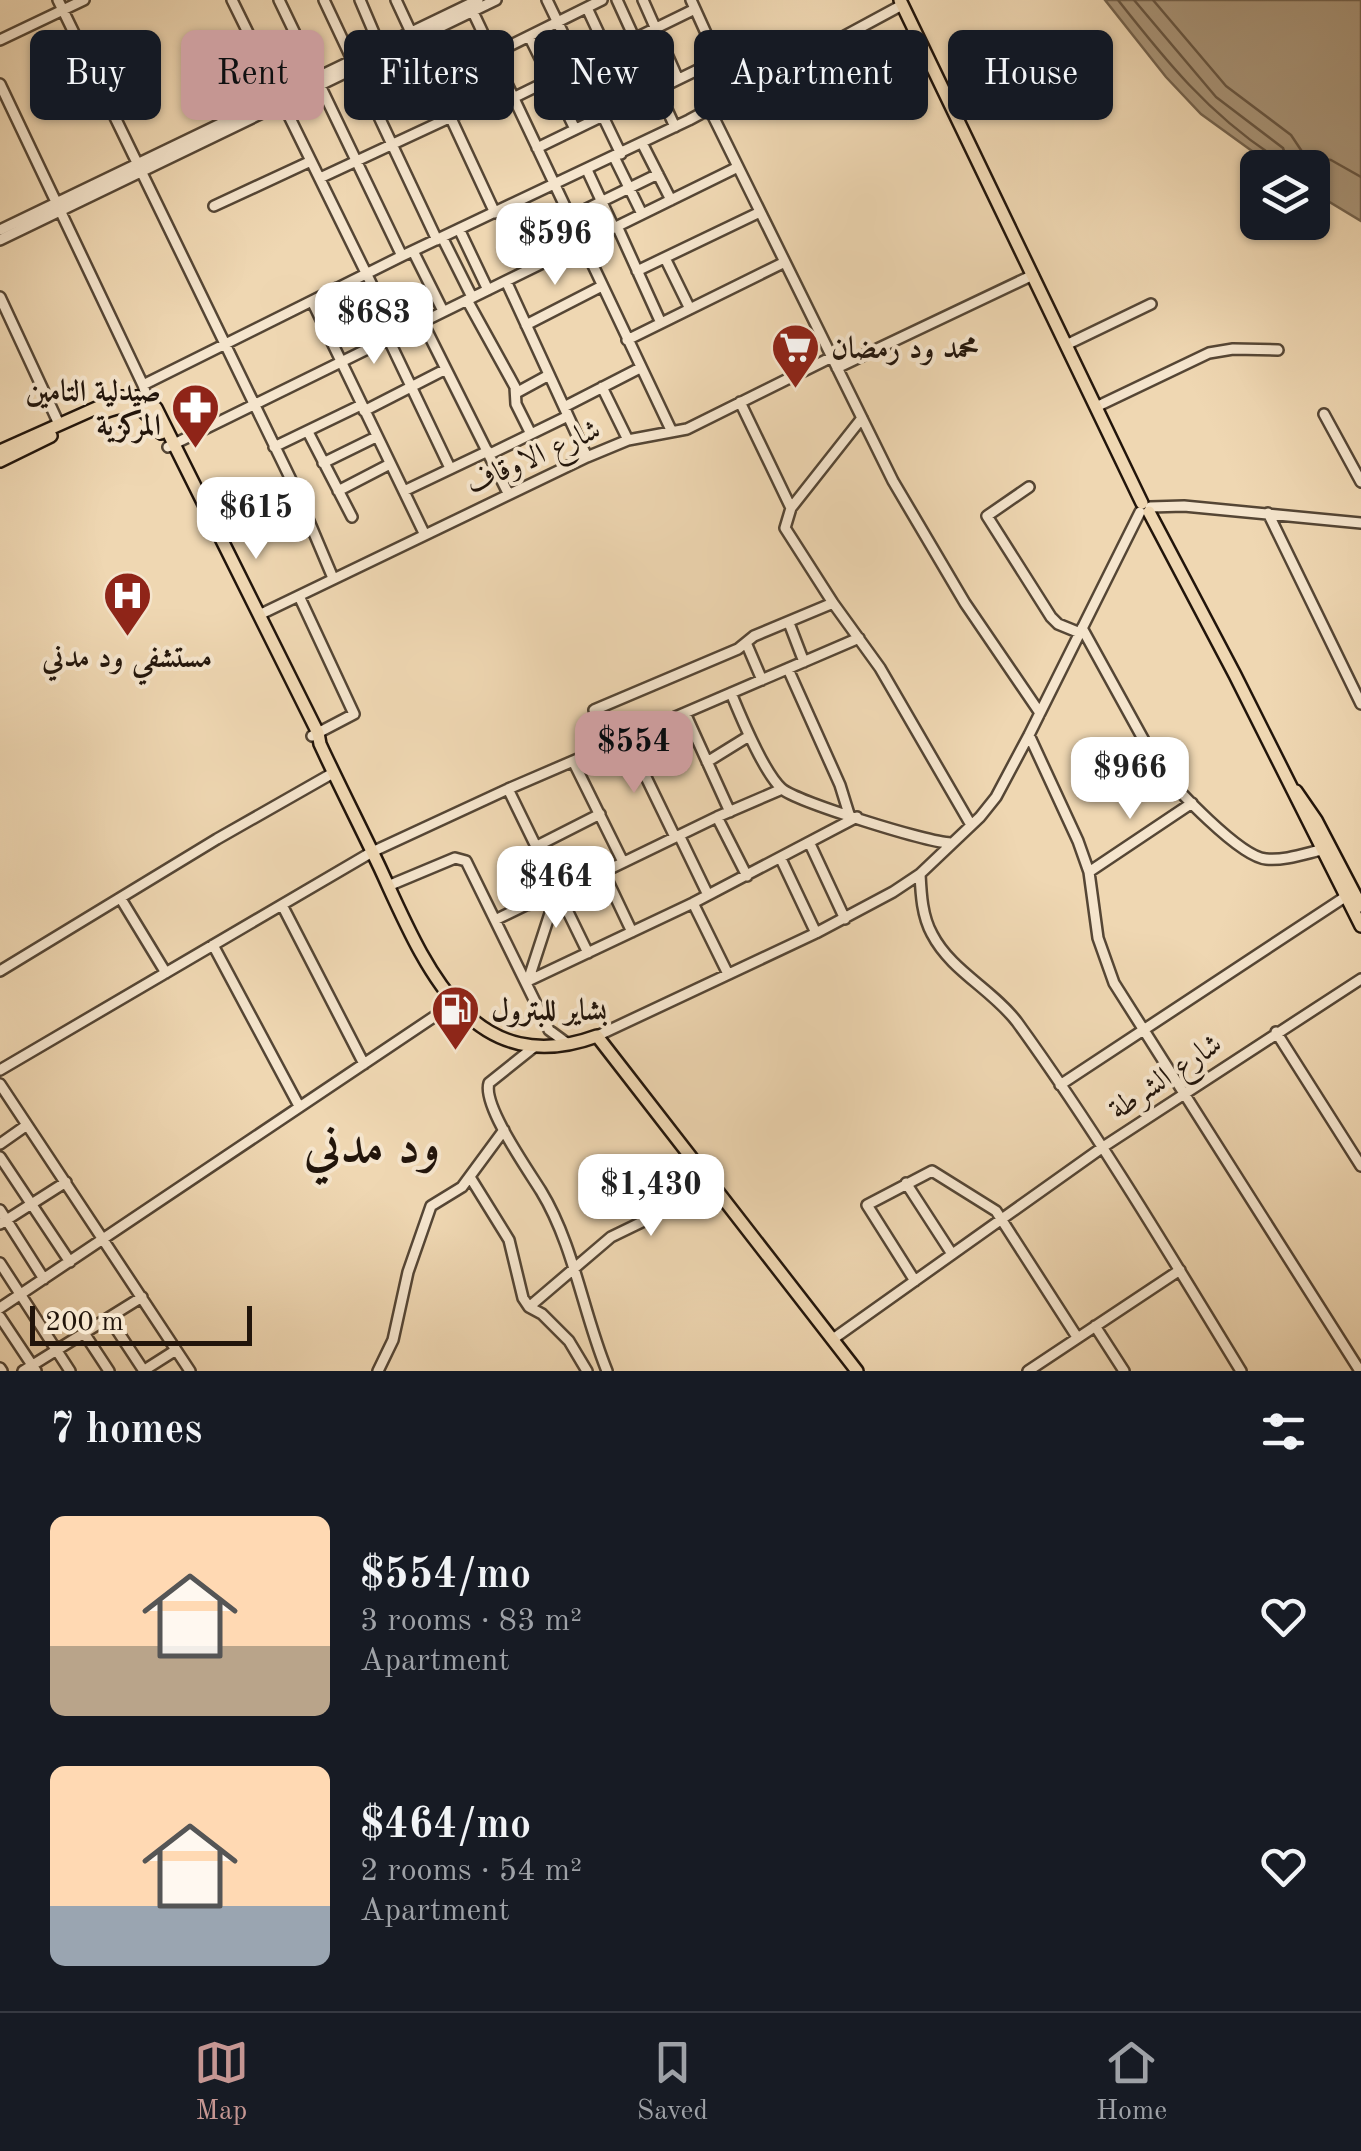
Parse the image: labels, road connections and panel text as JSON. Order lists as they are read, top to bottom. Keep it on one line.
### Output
{"streets":{"street":["شارع الاوقاف","شارع الشرطة"]},"districts":["ود مدني"],"places":{"supermarket":["محمد ود رمضان"],"pharmacy":["صيدلية التامين المركزية"],"hospital":["مستشفي ود مدني"],"fuel station":["بشاير للبترول"]},"scale_bar":"200 m","page":{"chip":["Buy","Rent","Filters","New","Apartment","House"],"price":["$596","$683","$615","$554","$966","$464","$1,430"],"scale":"200 m","heading":"7 homes","list":[{"name":"$554/mo","note":"3 rooms · 83 m² · Apartment"},{"name":"$464/mo","note":"2 rooms · 54 m² · Apartment"}],"tabs":["Map","Saved","Home"]}}
